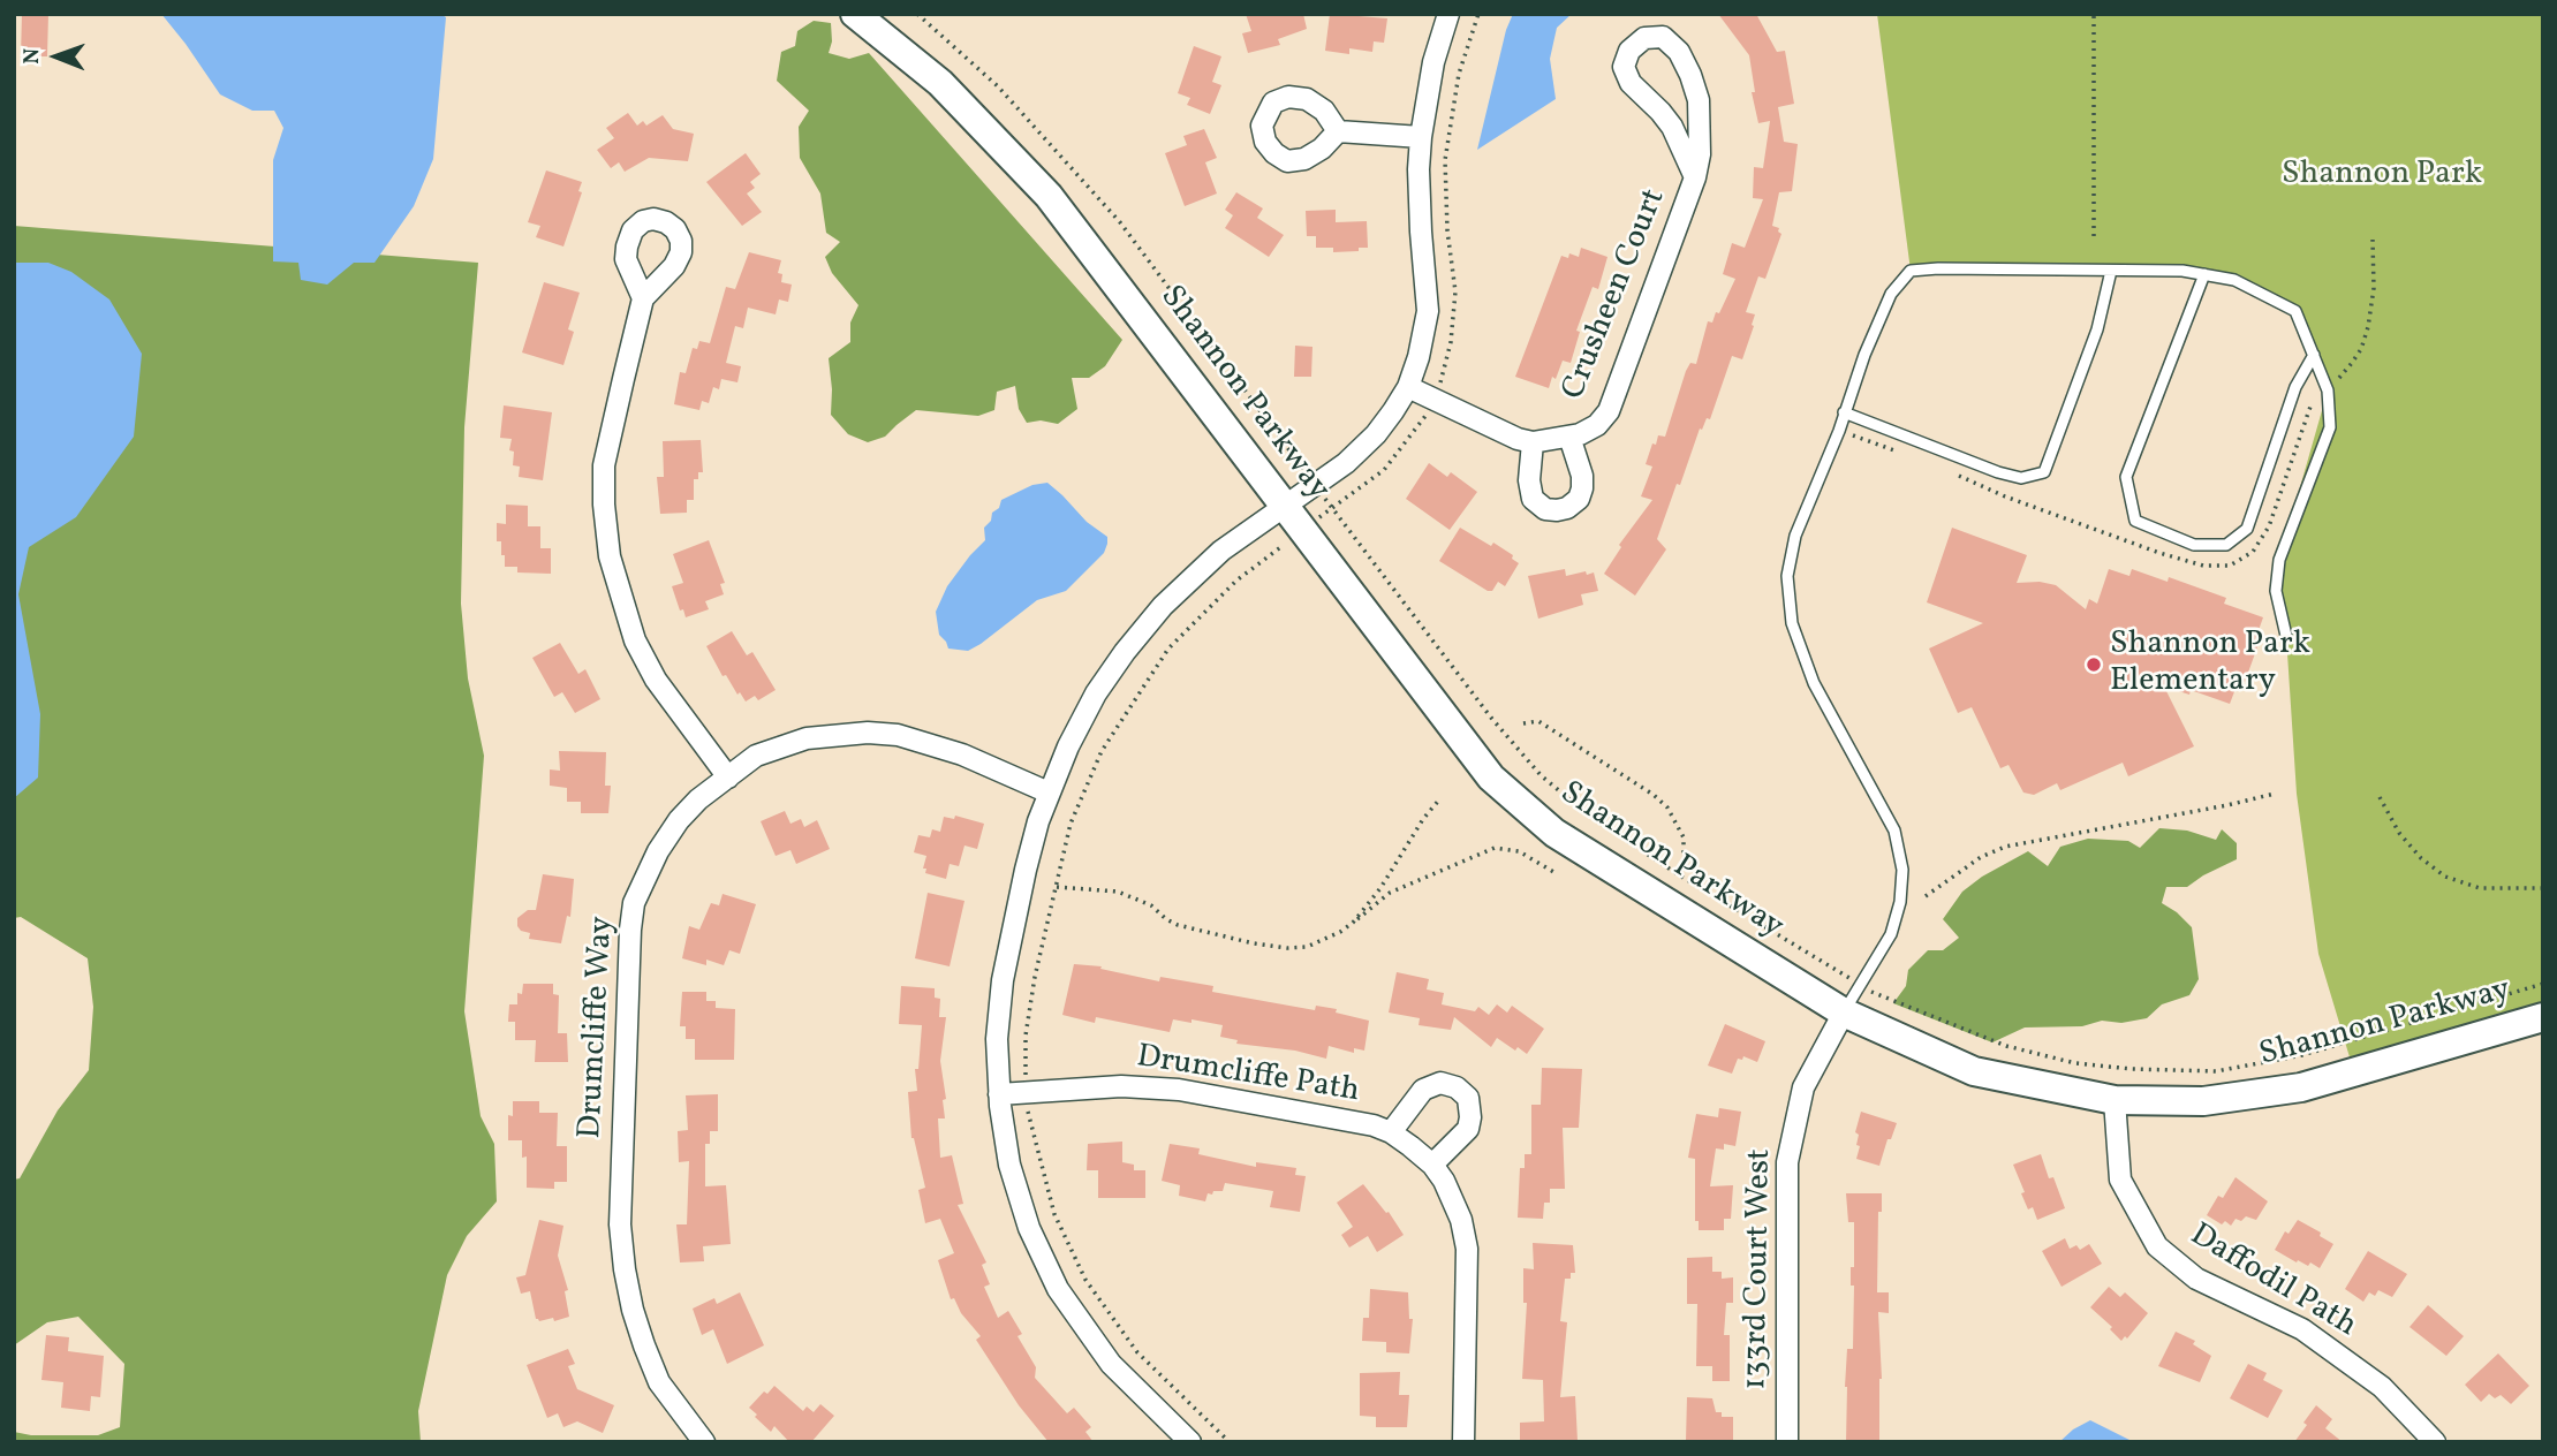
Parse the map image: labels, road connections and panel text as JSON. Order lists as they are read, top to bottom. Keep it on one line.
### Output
{"streets":{"street":["Crusheen Court","Shannon Parkway","Drumcliffe Way","Drumcliffe Path","133rd Court West","Daffodil Path"]},"crossings":[["Shannon Parkway","133rd Court West"],["Shannon Parkway","Daffodil Path"]],"parks":["Shannon Park"],"places":["Shannon Park Elementary"],"north":"left"}
